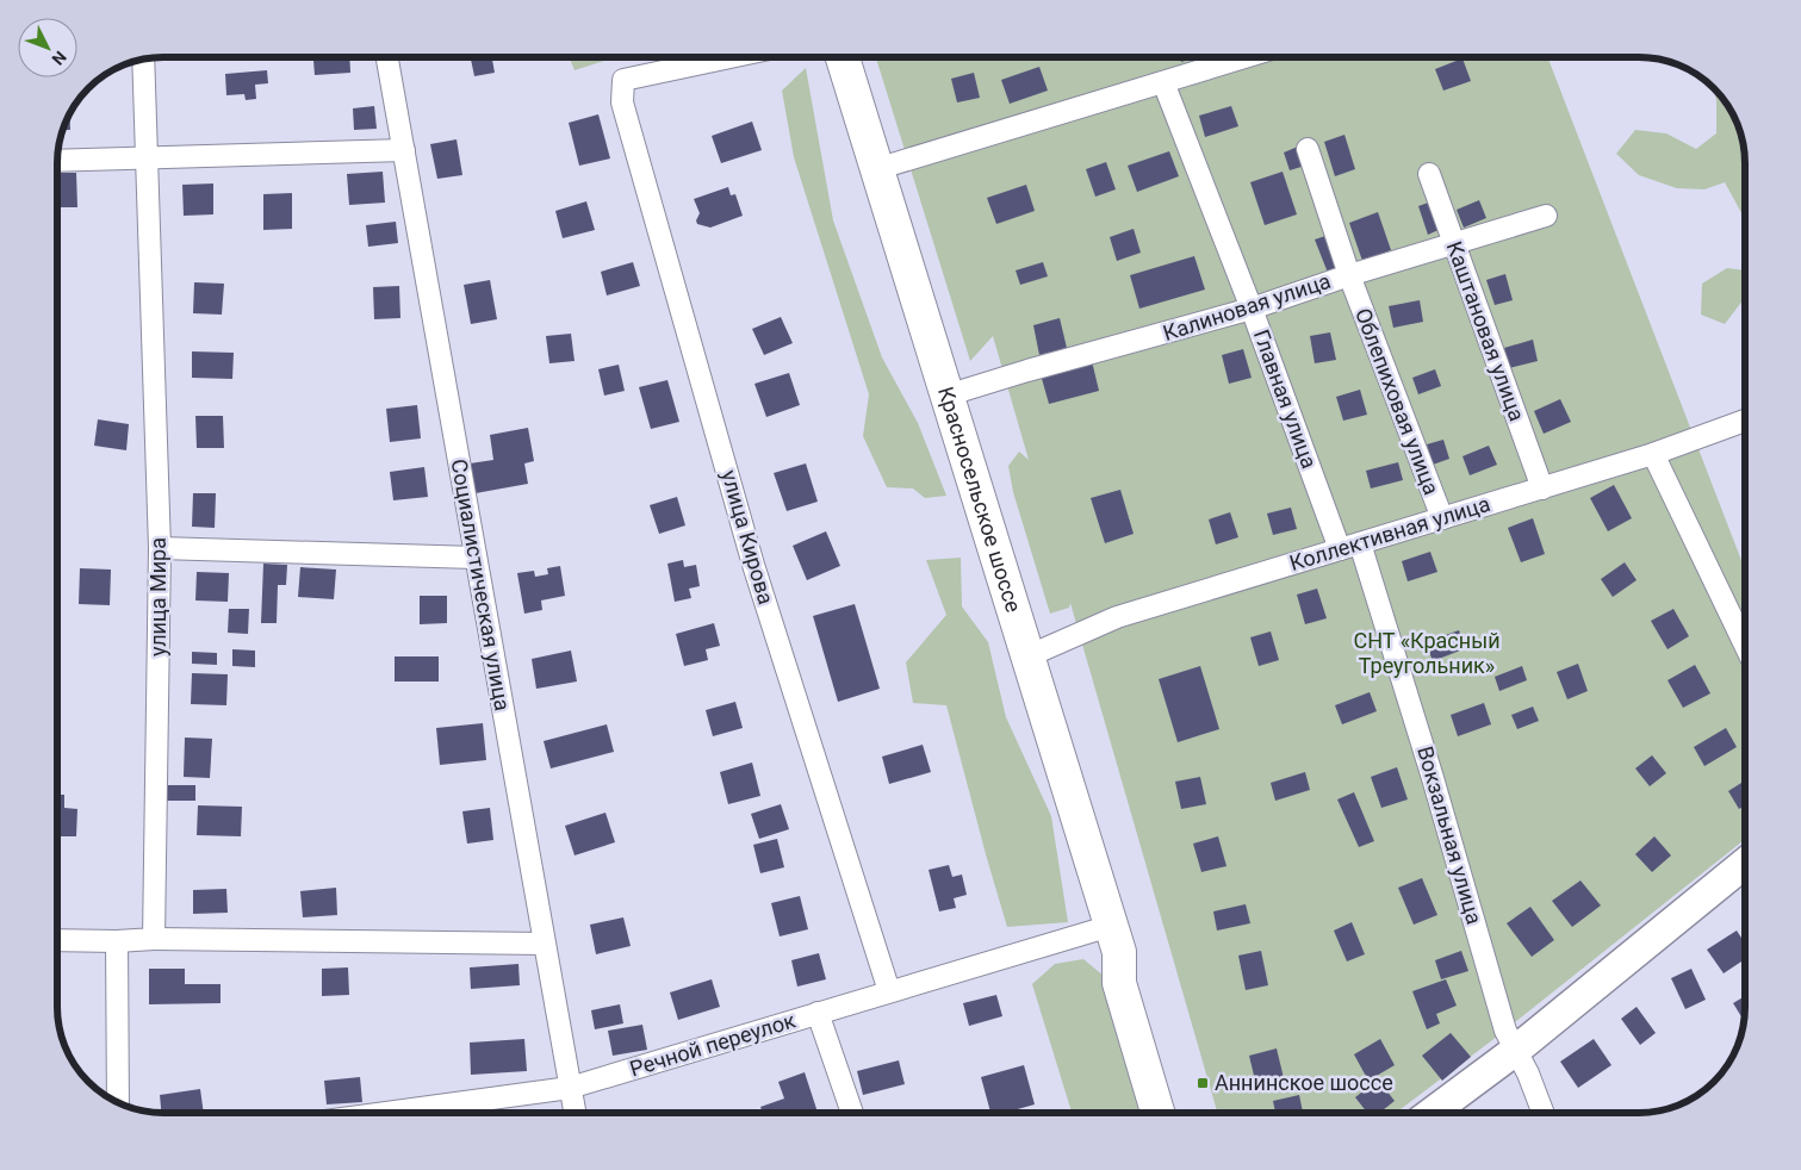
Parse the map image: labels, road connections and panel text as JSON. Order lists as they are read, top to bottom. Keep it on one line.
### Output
{"streets":{"highway":["Красносельское шоссе"],"street":["Калиновая улица","Каштановая улица","Главная улица","Облепиховая улица","Коллективная улица","улица Кирова","Социалистическая улица","улица Мира","Вокзальная улица","Речной переулок"]},"crossings":[["Калиновая улица","Каштановая улица"],["Калиновая улица","Главная улица"],["Калиновая улица","Облепиховая улица"],["Калиновая улица","Красносельское шоссе"],["Каштановая улица","Коллективная улица"],["Главная улица","Коллективная улица"],["Главная улица","Вокзальная улица"],["Облепиховая улица","Коллективная улица"],["Красносельское шоссе","Коллективная улица"],["Красносельское шоссе","Речной переулок"],["Коллективная улица","Вокзальная улица"],["улица Кирова","Речной переулок"],["Социалистическая улица","Речной переулок"]],"parks":["СНТ «Красный Треугольник»"],"places":{"transit":["Аннинское шоссе"]},"north":"bottom right"}
